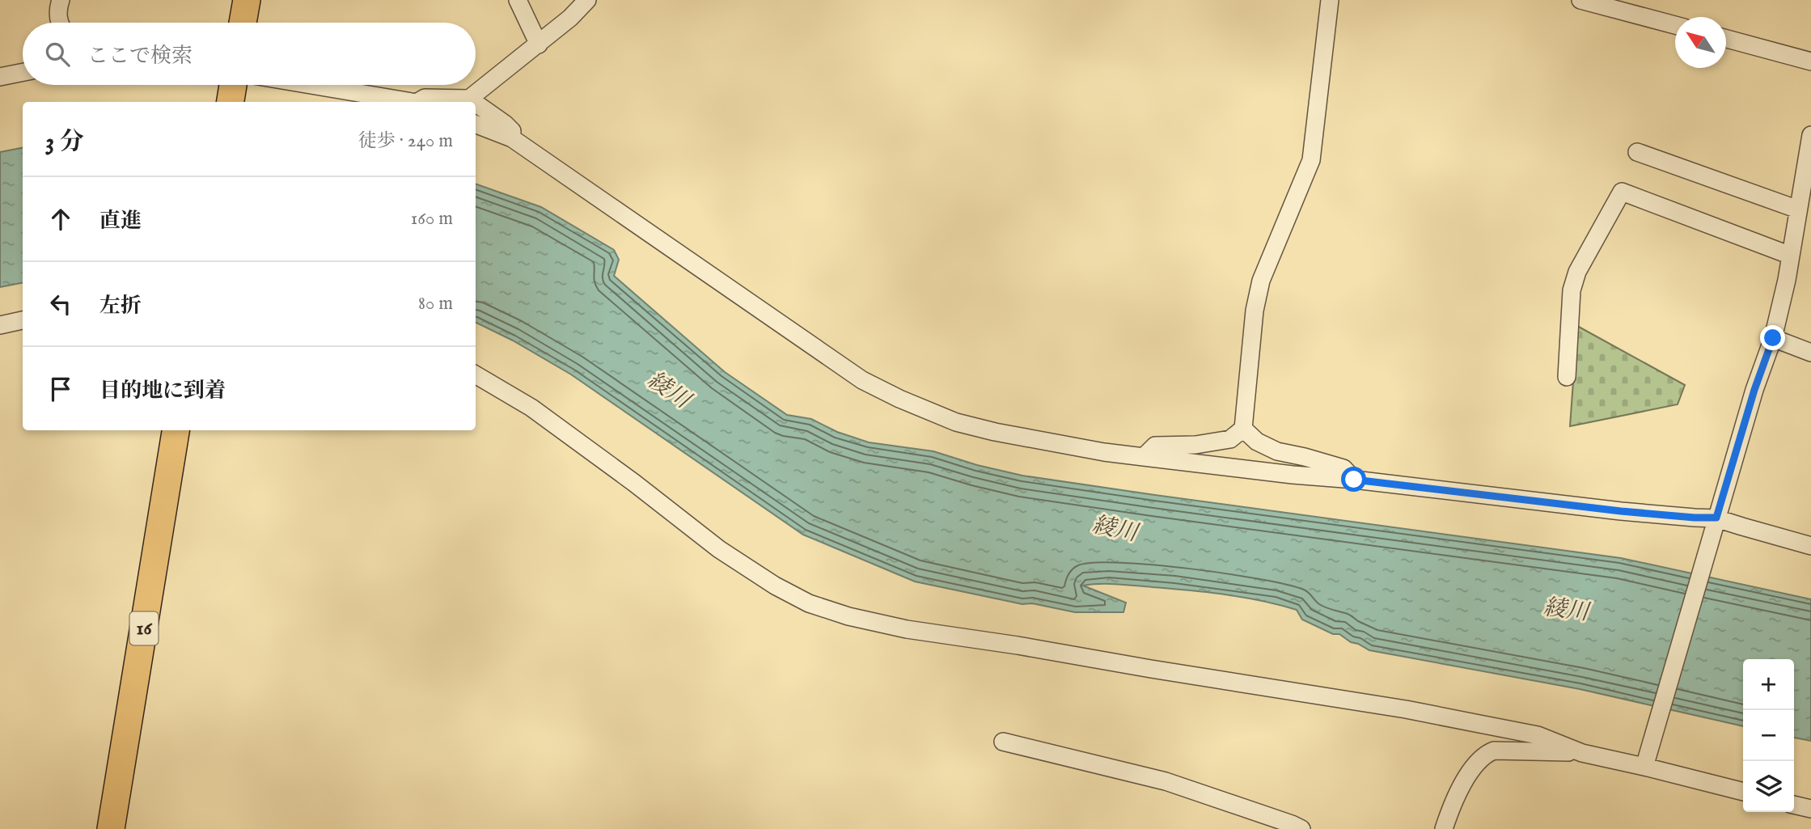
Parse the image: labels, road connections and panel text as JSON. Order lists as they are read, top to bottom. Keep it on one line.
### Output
{"streets":{"main road":["16"]},"water":["綾川"],"north":"top left","page":{"search":"ここで検索","heading":["3 分","徒歩 · 240 m"],"list":[["直進","160 m"],["左折","80 m"],"目的地に到着"],"map_buttons":["+","−"]}}
